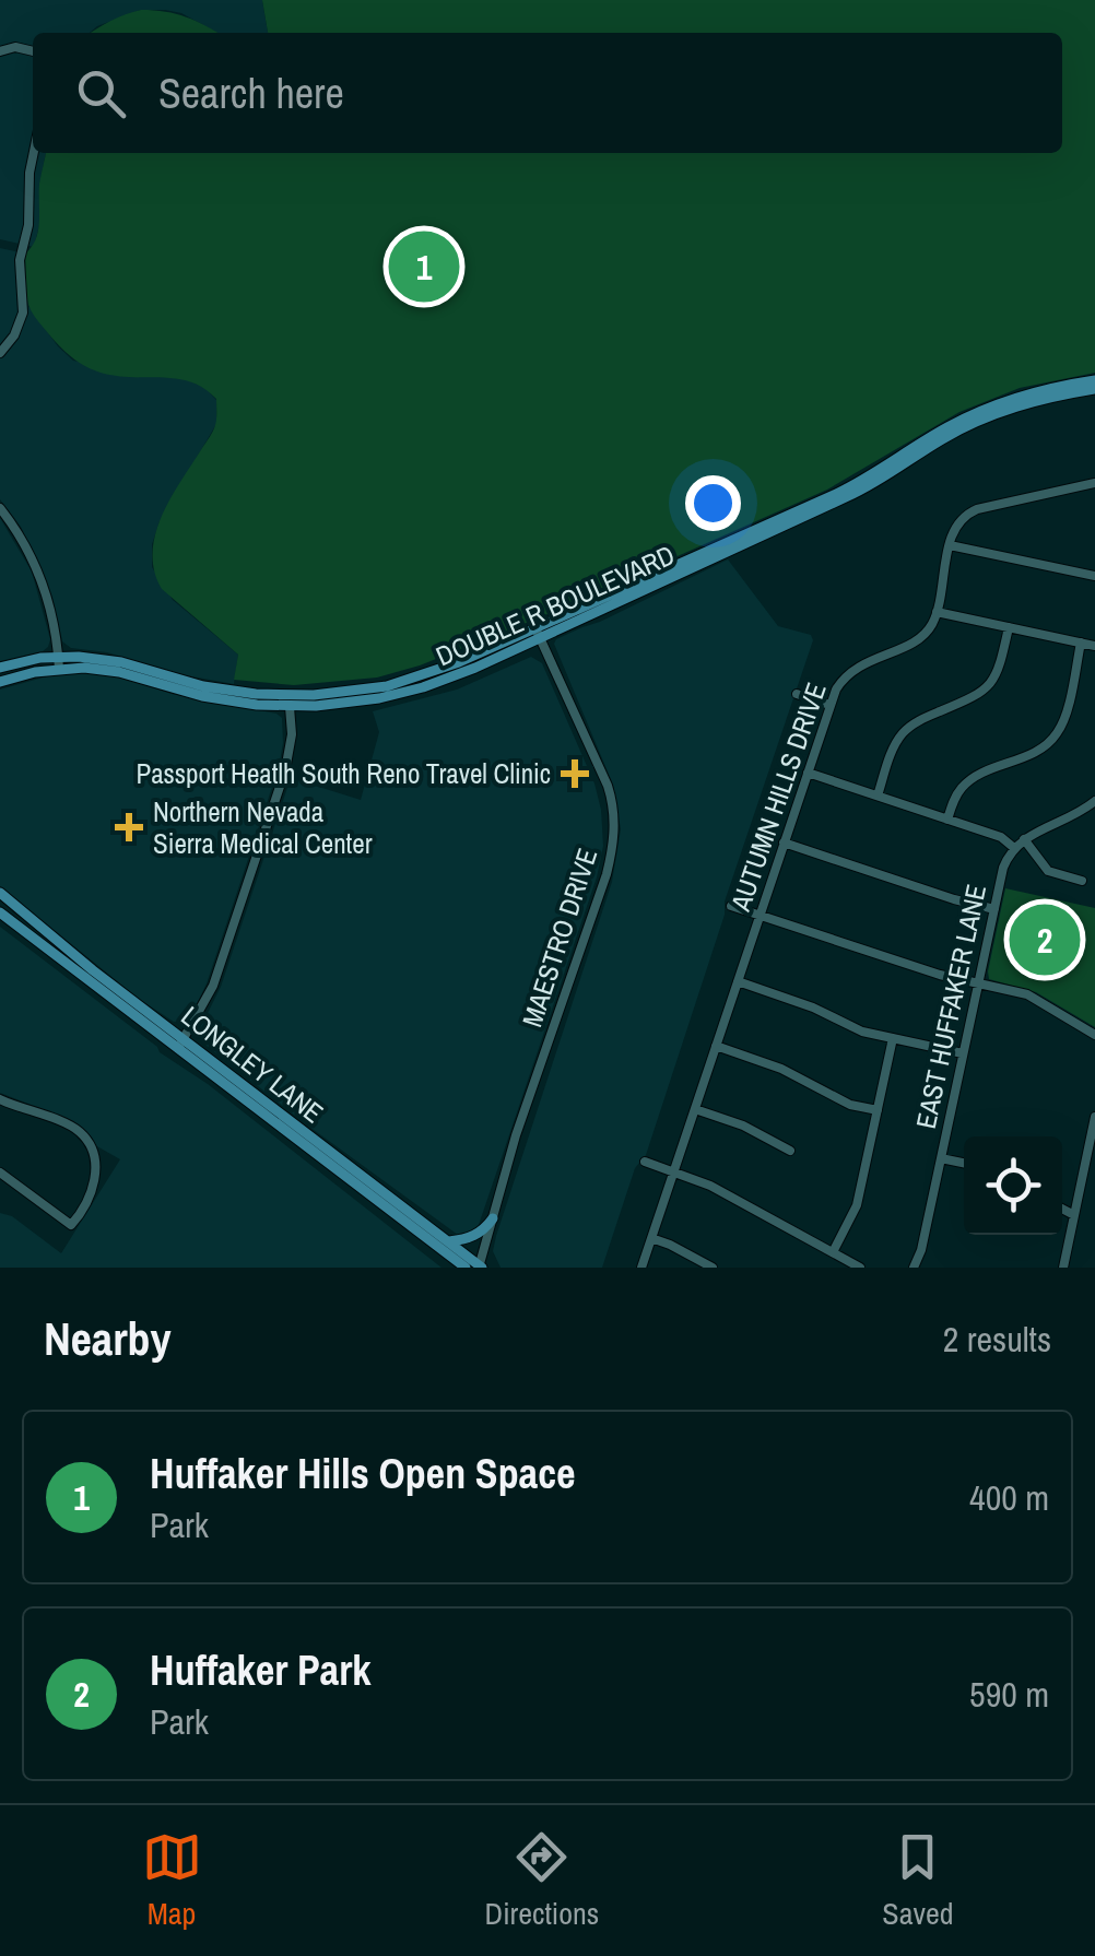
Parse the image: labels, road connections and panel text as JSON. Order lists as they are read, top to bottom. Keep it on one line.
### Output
{"streets":{"main road":["DOUBLE R BOULEVARD","LONGLEY LANE"],"street":["AUTUMN HILLS DRIVE","MAESTRO DRIVE","EAST HUFFAKER LANE"]},"crossings":[["DOUBLE R BOULEVARD","MAESTRO DRIVE"],["MAESTRO DRIVE","LONGLEY LANE"]],"places":{"health":["Passport Heatlh South Reno Travel Clinic","Northern Nevada Sierra Medical Center"]},"page":{"search":"Search here","pins":["1","2"],"heading":["Nearby","2 results"],"list":[{"mark":"1","name":"Huffaker Hills Open Space","note":"Park","value":"400 m"},{"mark":"2","name":"Huffaker Park","note":"Park","value":"590 m"}],"nav":["Map","Directions","Saved"]}}
